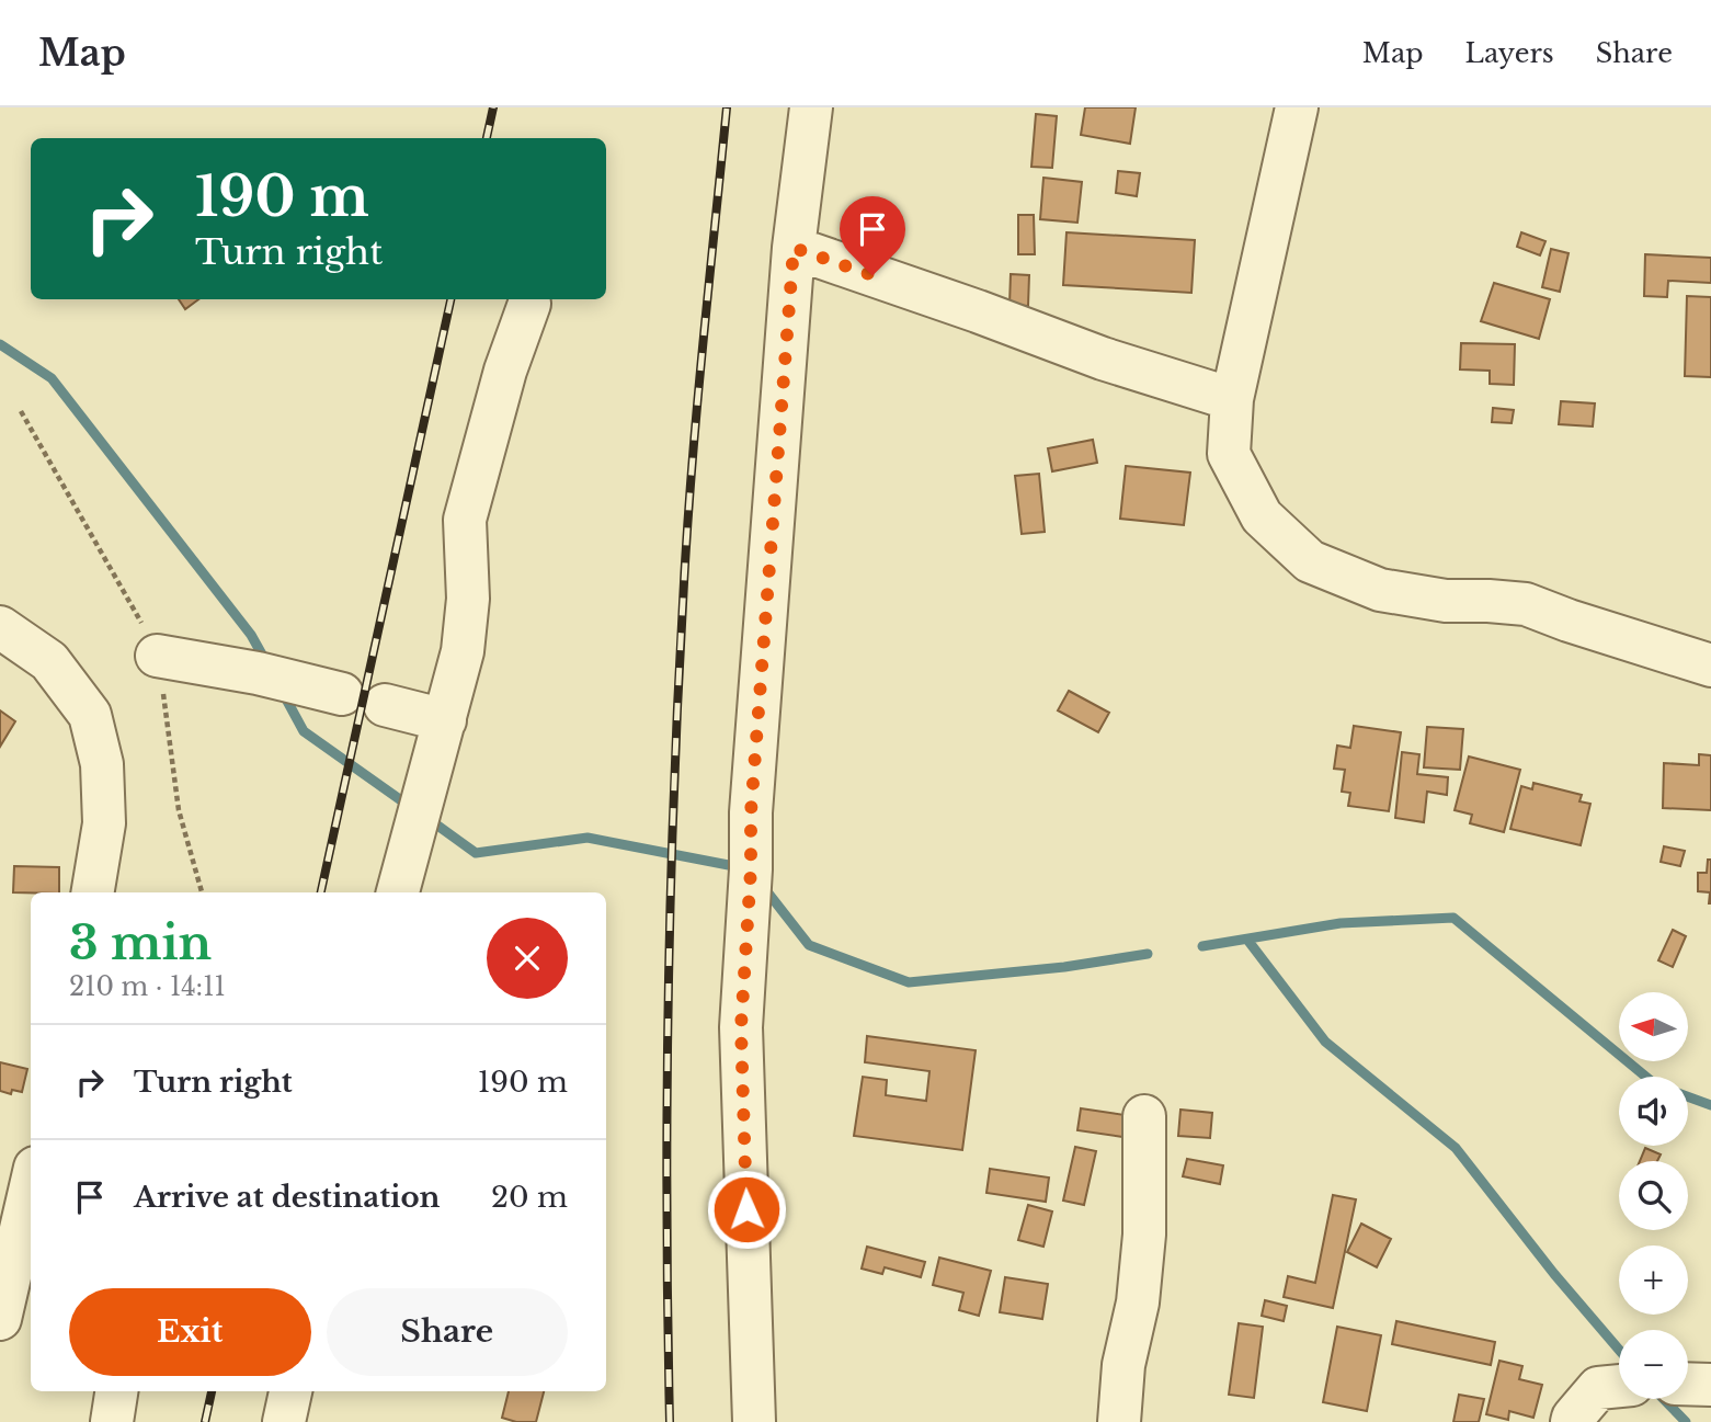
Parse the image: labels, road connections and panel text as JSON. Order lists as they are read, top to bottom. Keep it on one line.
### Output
{"north":"left","page":{"header":"Map","nav":["Map","Layers","Share"],"turn":["190 m","Turn right"],"heading":["3 min","210 m · 14:11"],"map_buttons":["+","−"],"list":[{"name":"Turn right","value":"190 m"},{"name":"Arrive at destination","value":"20 m"}],"buttons":["Exit","Share"]}}
